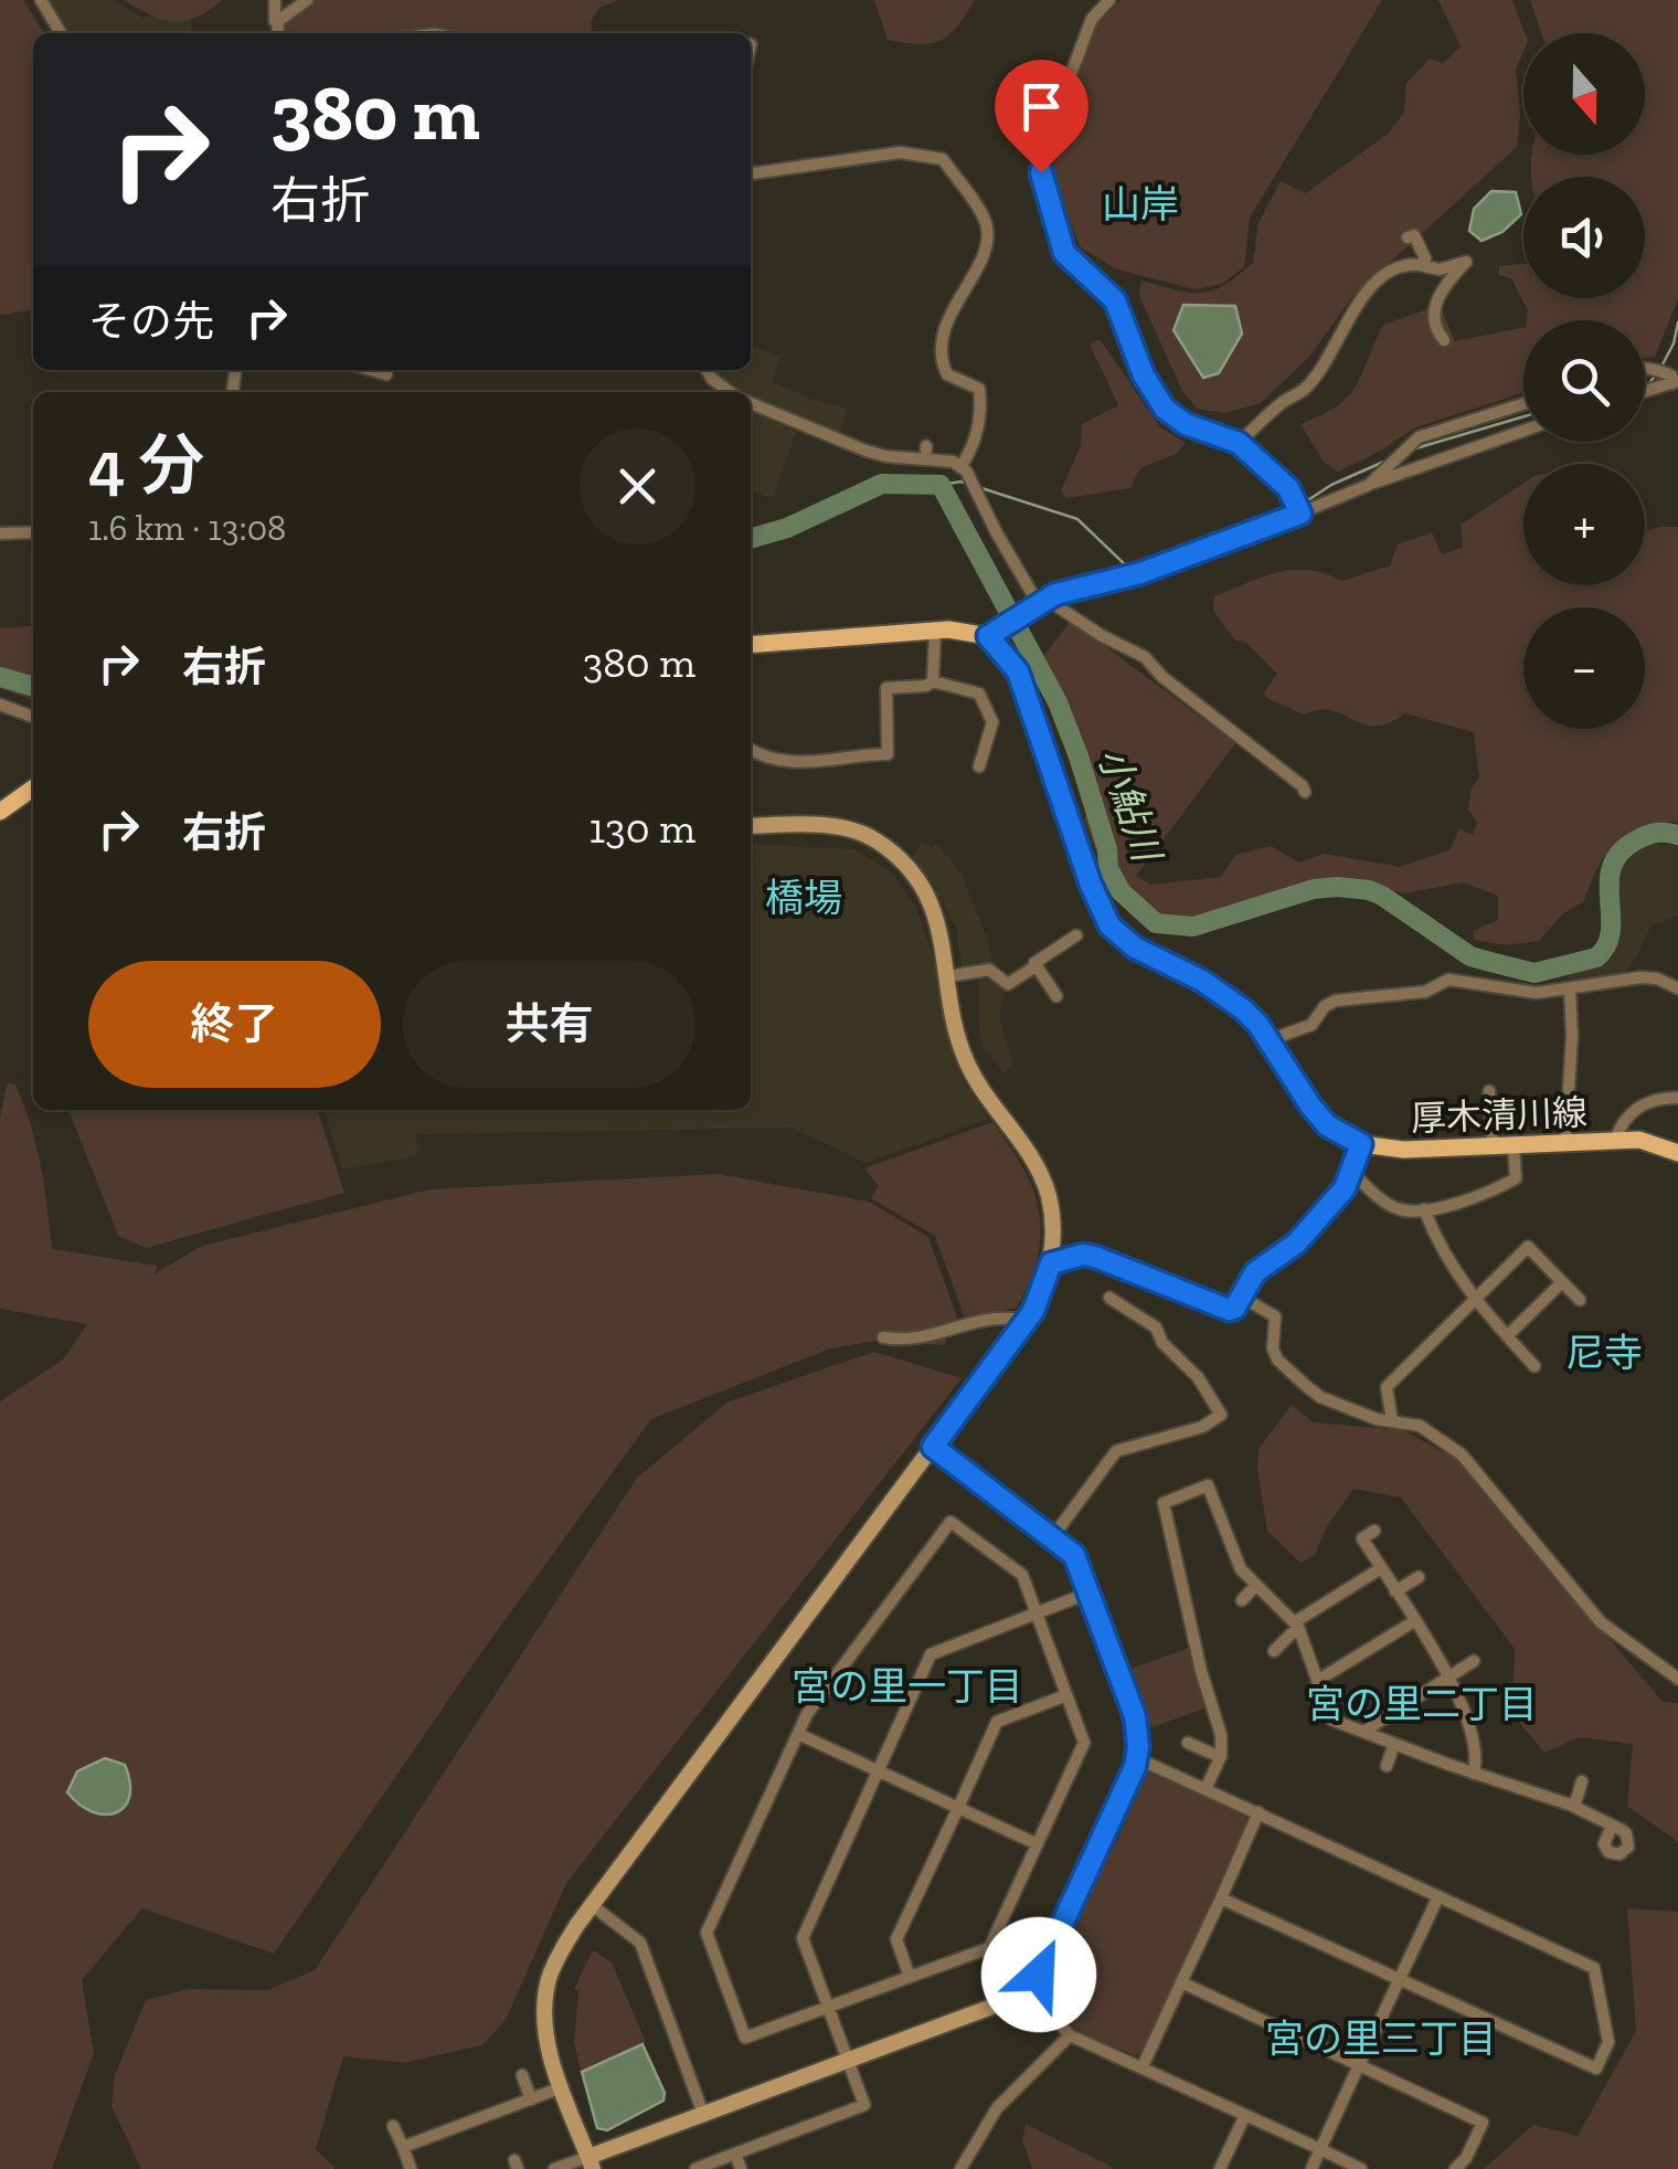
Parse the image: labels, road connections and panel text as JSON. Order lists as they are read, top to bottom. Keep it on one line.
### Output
{"streets":{"main road":["厚木清川線"]},"districts":["山岸","橋場","尼寺","宮の里一丁目","宮の里二丁目","宮の里三丁目"],"water":["小鮎川"],"north":"bottom","page":{"map_buttons":["+","−"],"turn":["380 m","右折"],"then":"その先","heading":["4 分","1.6 km · 13:08"],"list":[{"name":"右折","value":"380 m"},{"name":"右折","value":"130 m"}],"buttons":["終了","共有"]}}
